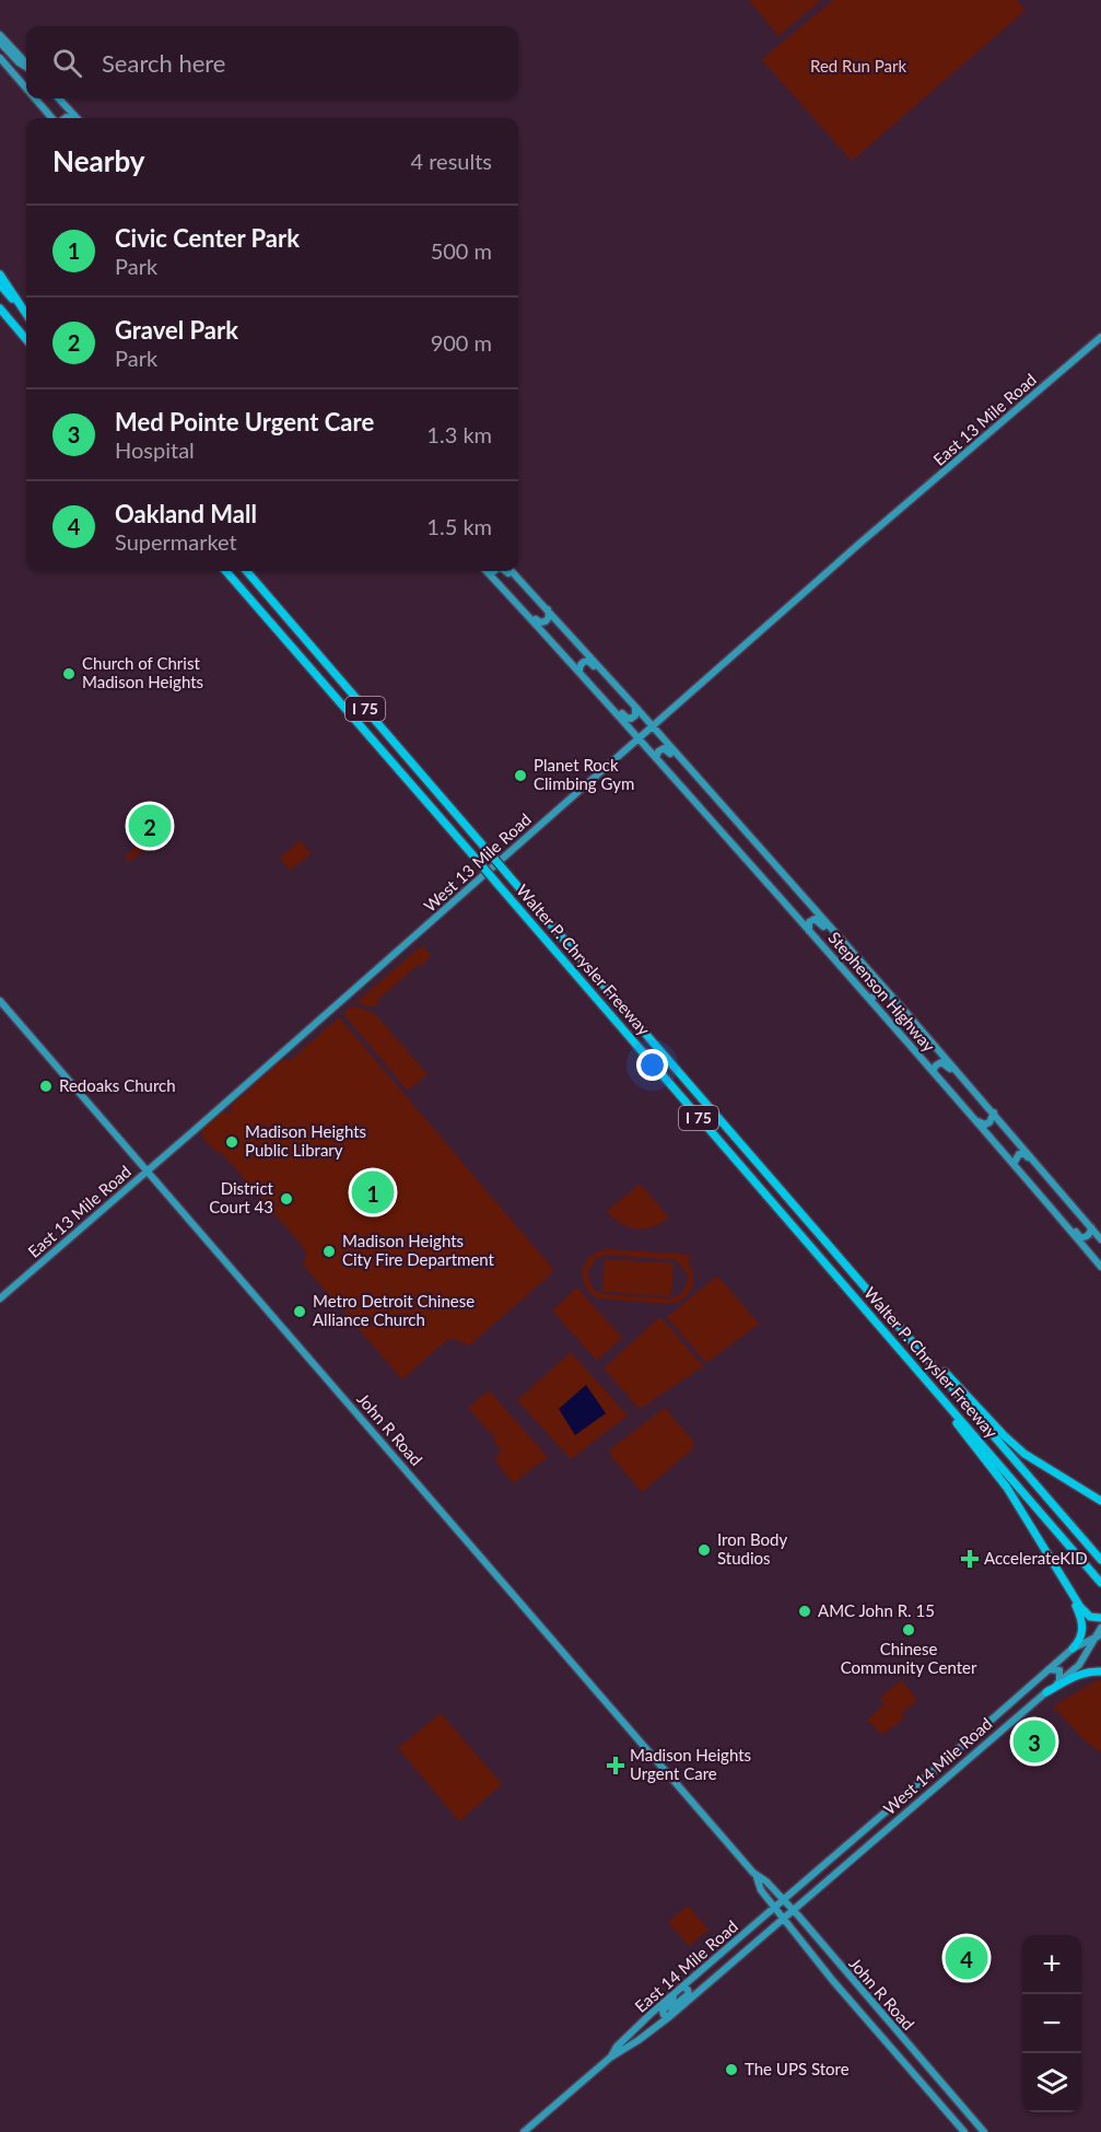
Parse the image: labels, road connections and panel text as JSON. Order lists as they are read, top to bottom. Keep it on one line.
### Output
{"streets":{"highway":["I 75","Walter P. Chrysler Freeway"],"main road":["East 13 Mile Road","West 13 Mile Road","Stephenson Highway","John R Road","West 14 Mile Road","East 14 Mile Road"]},"crossings":[["East 13 Mile Road","West 13 Mile Road"],["East 13 Mile Road","John R Road"],["West 13 Mile Road","Stephenson Highway"],["West 13 Mile Road","John R Road"],["John R Road","West 14 Mile Road"],["John R Road","East 14 Mile Road"],["West 14 Mile Road","East 14 Mile Road"]],"parks":["Red Run Park"],"places":{"other":["Church of Christ Madison Heights","Planet Rock Climbing Gym","Redoaks Church","Madison Heights Public Library","District Court 43","Madison Heights City Fire Department","Metro Detroit Chinese Alliance Church","Iron Body Studios","AMC John R. 15","Chinese Community Center","The UPS Store"],"health":["AccelerateKID","Madison Heights Urgent Care"]},"page":{"search":"Search here","heading":["Nearby","4 results"],"list":[{"mark":"1","name":"Civic Center Park","note":"Park","value":"500 m"},{"mark":"2","name":"Gravel Park","note":"Park","value":"900 m"},{"mark":"3","name":"Med Pointe Urgent Care","note":"Hospital","value":"1.3 km"},{"mark":"4","name":"Oakland Mall","note":"Supermarket","value":"1.5 km"}],"pins":["2","1","3","4"],"map_buttons":["+","−"]}}
